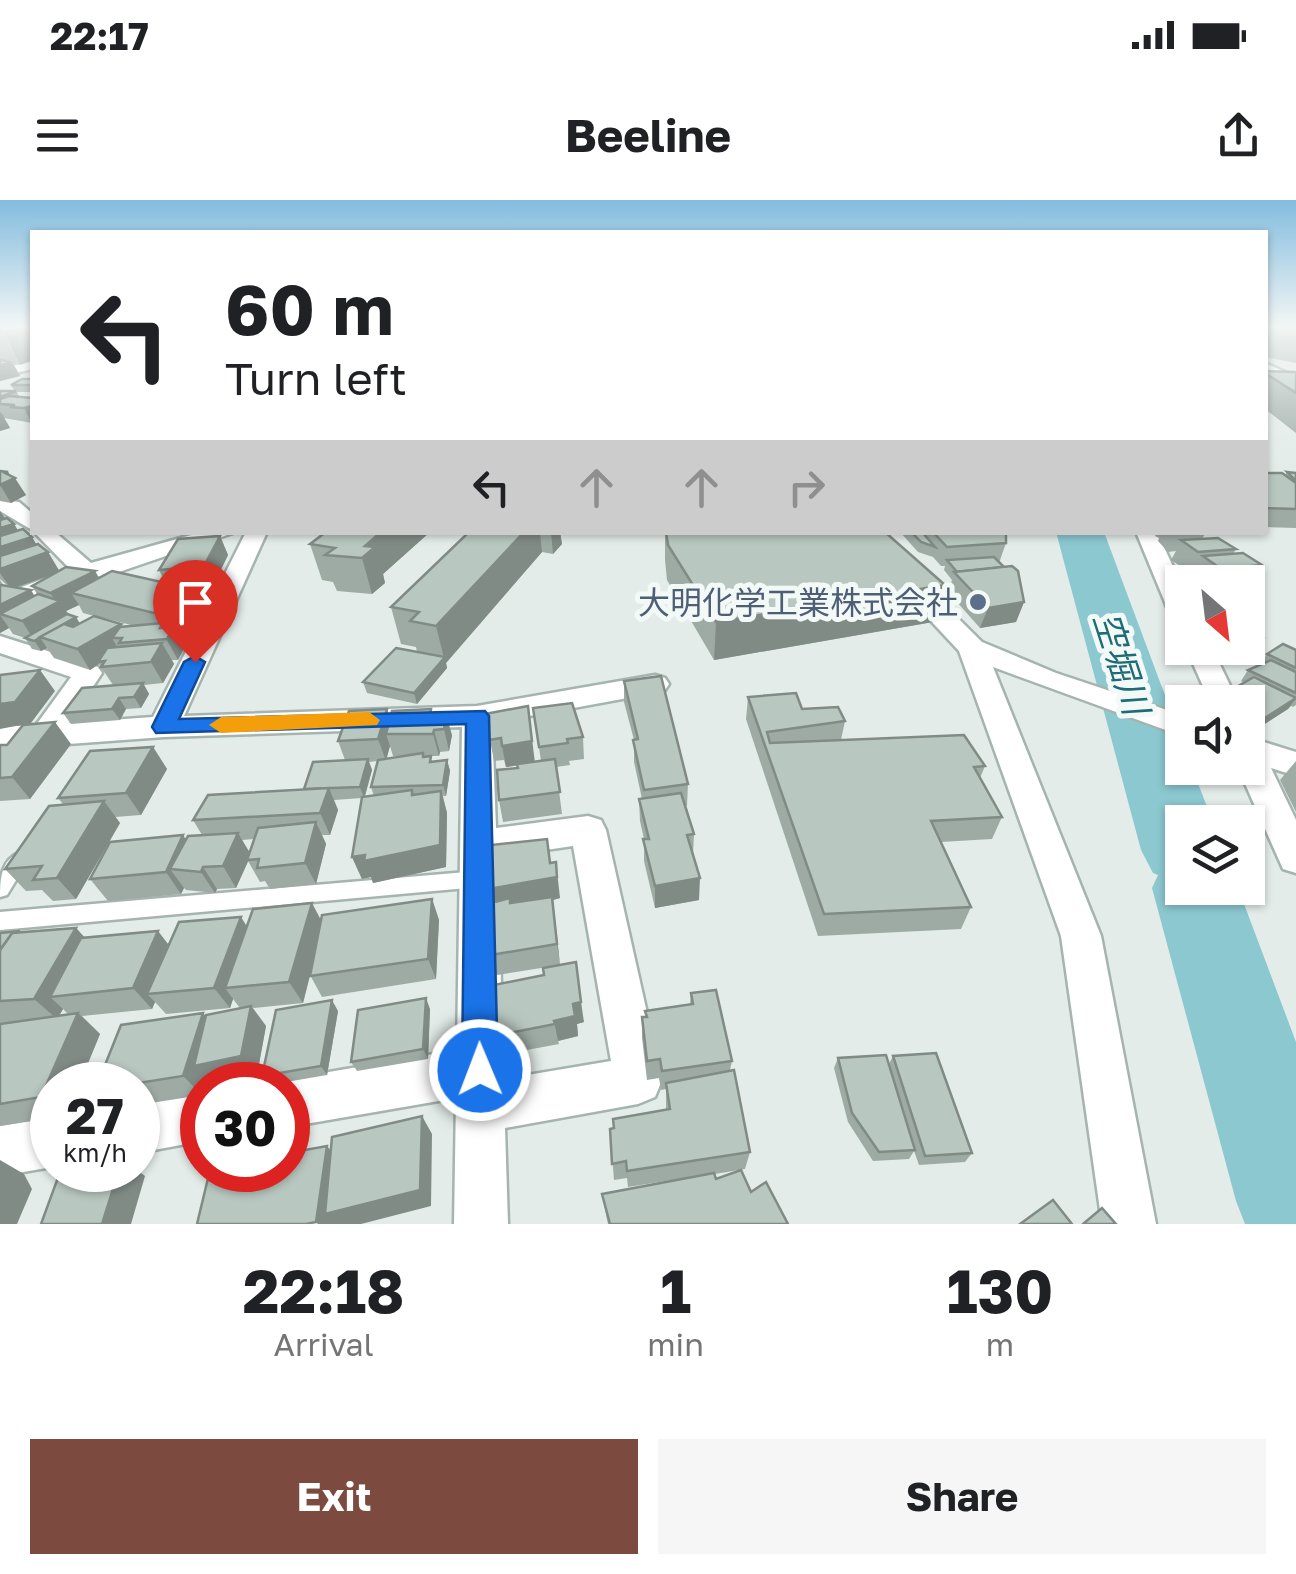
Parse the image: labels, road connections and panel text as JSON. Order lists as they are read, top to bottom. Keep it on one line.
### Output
{"water":["空堀川"],"places":["大明化学工業株式会社"],"north":"bottom right","page":{"status":"22:17","header":"Beeline","turn":["60 m","Turn left"],"speed":"27 km/h","limit":"30","eta":["22:18","Arrival","1","min","130","m"],"buttons":["Exit","Share"]}}
